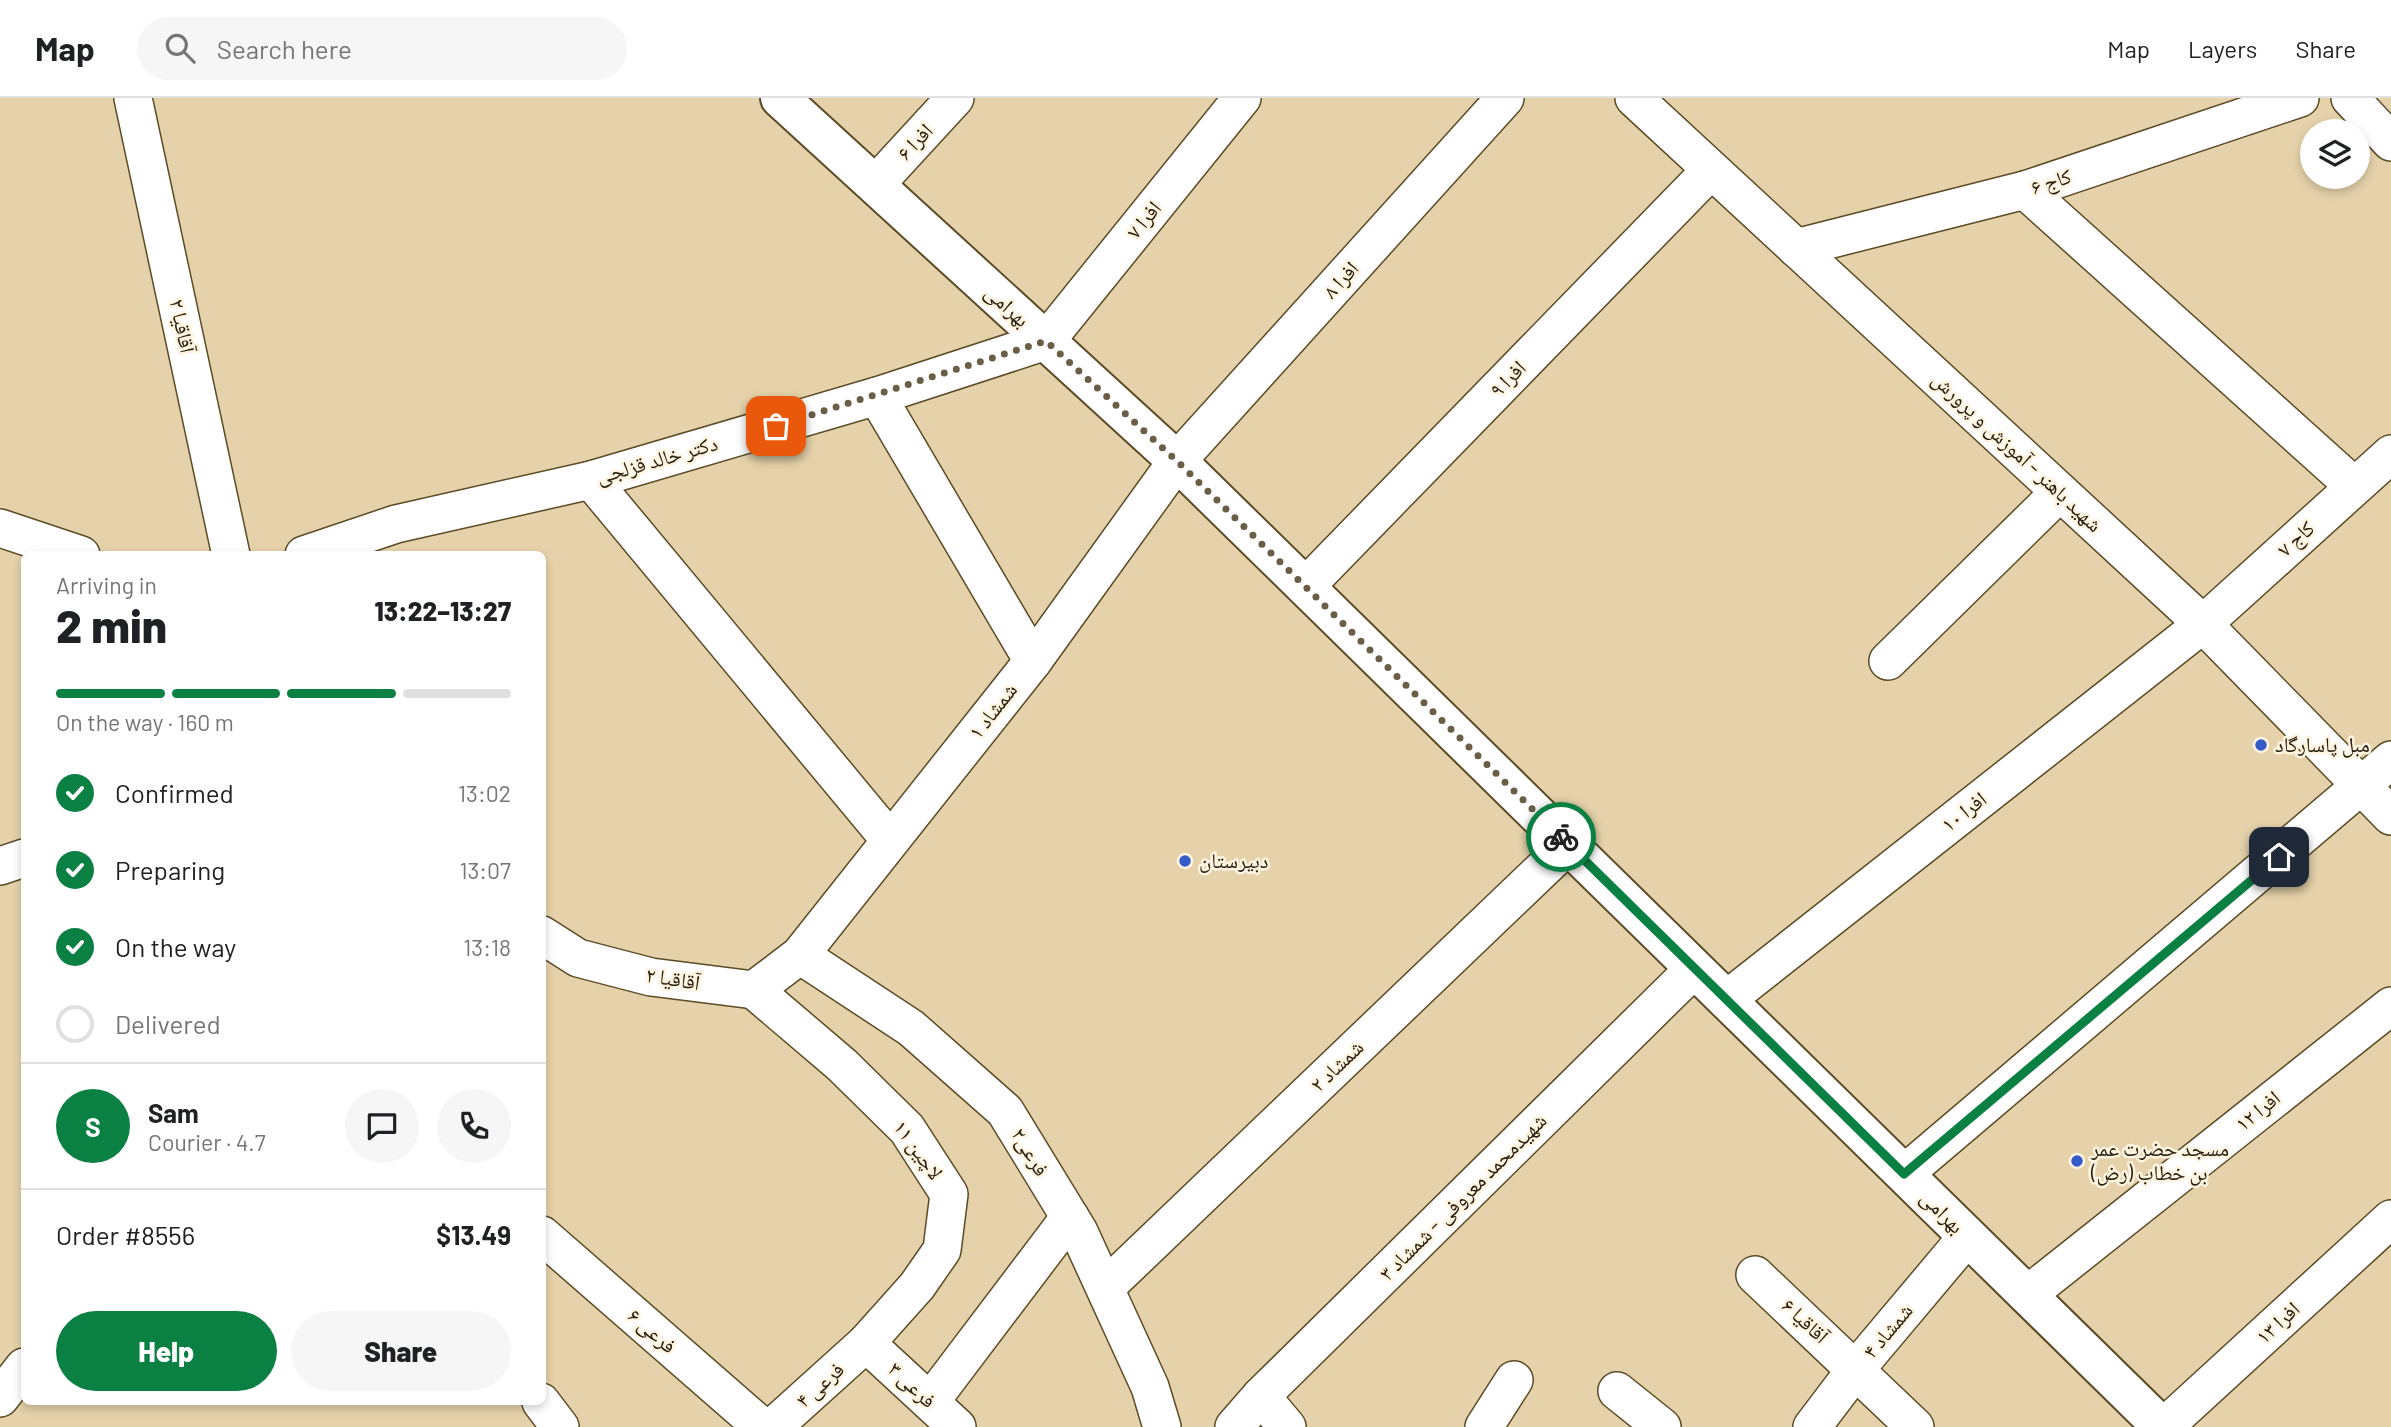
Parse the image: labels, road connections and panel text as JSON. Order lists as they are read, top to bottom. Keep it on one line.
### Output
{"streets":{"street":["افرا ۶","کاج ۶","افرا ۷","افرا ۸","بهرامی","آقاقیا ۲","افرا ۹","شهید باهنر - آموزش و پرورش","دکتر خالد قزلجی","کاج ۷","شمشاد ۱","افرا ۱۰","شمشاد ۲","افرا ۱۲","لاچین ۱۱","فرعی۲","شهیدمحمد معروفی - شمشاد ۳","آقاقیا ۶","افرا ۱۳","فرعی ۶","شمشاد ۴","فرعی ۴","فرعی ۳"]},"crossings":[["افرا ۶","بهرامی"],["کاج ۶","شهید باهنر - آموزش و پرورش"],["افرا ۷","بهرامی"],["افرا ۷","دکتر خالد قزلجی"],["افرا ۸","بهرامی"],["افرا ۸","شمشاد ۱"],["بهرامی","افرا ۹"],["بهرامی","دکتر خالد قزلجی"],["بهرامی","شمشاد ۱"],["بهرامی","افرا ۱۰"],["بهرامی","شمشاد ۲"],["بهرامی","افرا ۱۲"],["بهرامی","شهیدمحمد معروفی - شمشاد ۳"],["بهرامی","افرا ۱۳"],["بهرامی","شمشاد ۴"],["آقاقیا ۲","لاچین ۱۱"],["افرا ۹","شهید باهنر - آموزش و پرورش"],["شهید باهنر - آموزش و پرورش","کاج ۷"],["شهید باهنر - آموزش و پرورش","افرا ۱۰"],["کاج ۷","افرا ۱۰"],["شمشاد ۱","فرعی۲"],["شمشاد ۲","فرعی۲"],["لاچین ۱۱","فرعی ۴"],["لاچین ۱۱","فرعی ۳"],["آقاقیا ۶","شمشاد ۴"],["فرعی ۴","فرعی ۳"]],"places":["مبل پاسارگاد","دبیرستان","مسجد حضرت عمر بن خطاب (رض)"],"page":{"header":"Map","search":"Search here","nav":["Map","Layers","Share"],"heading":["2 min","Arriving in","13:22–13:27"],"panel":["Sam","Courier · 4.7","Order #8556","$13.49"],"bar":"On the way · 160 m","list":[["Confirmed","13:02"],["Preparing","13:07"],["On the way","13:18"],"Delivered"],"round":"S","buttons":["Help","Share"]}}
